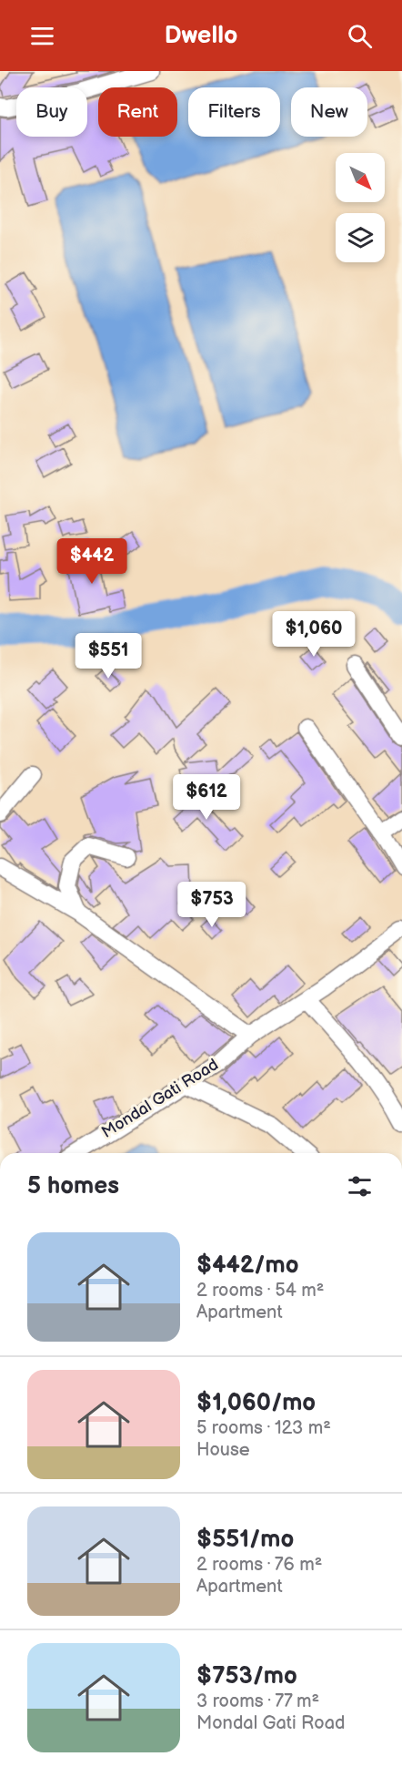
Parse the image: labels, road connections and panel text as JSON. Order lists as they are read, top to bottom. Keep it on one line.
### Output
{"streets":{"street":["Mondal Gati Road"]},"north":"bottom right","page":{"header":"Dwello","chip":["Buy","Rent","Filters","New"],"price":["$442","$1,060","$551","$612","$753"],"heading":"5 homes","list":[{"name":"$442/mo","note":"2 rooms · 54 m² · Apartment"},{"name":"$1,060/mo","note":"5 rooms · 123 m² · House"},{"name":"$551/mo","note":"2 rooms · 76 m² · Apartment"},{"name":"$753/mo","note":"3 rooms · 77 m² · Mondal Gati Road"}]}}
